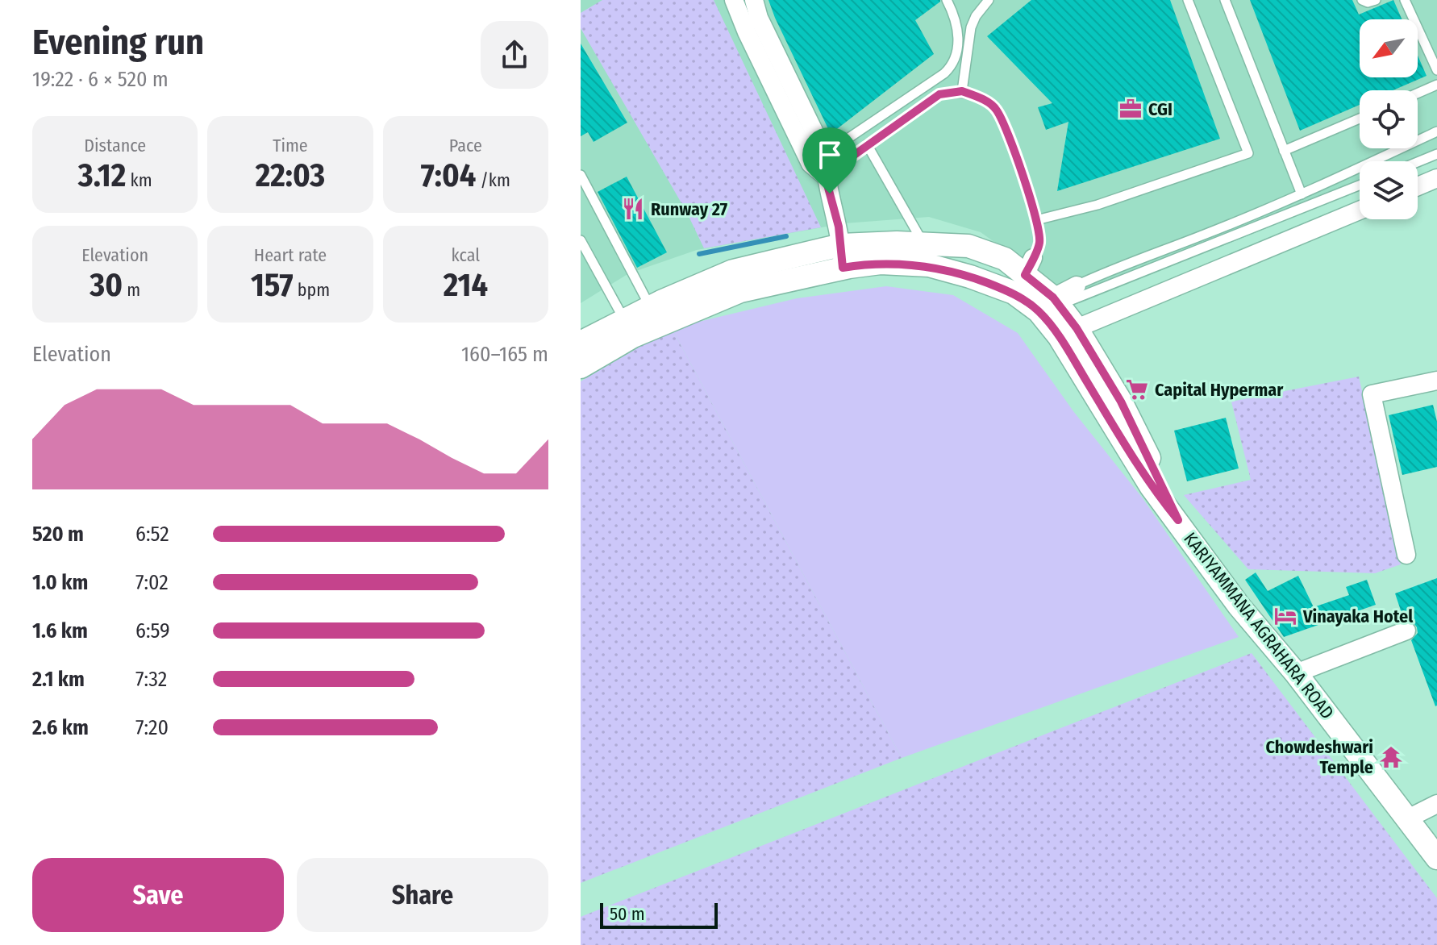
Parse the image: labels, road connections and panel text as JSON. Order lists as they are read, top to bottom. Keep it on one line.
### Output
{"streets":{"street":["KARIYAMMANA AGRAHARA ROAD"]},"places":{"office":["CGI"],"restaurant":["Runway 27"],"supermarket":["Capital Hypermar"],"hotel":["Vinayaka Hotel"],"temple":["Chowdeshwari Temple"]},"scale_bar":"50 m","north":"bottom left","page":{"heading":["Evening run","19:22 · 6 × 520 m"],"stats":[["Distance","3.12 km"],["Time","22:03"],["Pace","7:04 /km"],["Elevation","30 m"],["Heart rate","157 bpm"],["kcal","214"]],"chart":["Elevation","160–165 m"],"list":[{"name":"520 m","note":"6:52"},{"name":"1.0 km","note":"7:02"},{"name":"1.6 km","note":"6:59"},{"name":"2.1 km","note":"7:32"},{"name":"2.6 km","note":"7:20"}],"buttons":["Save","Share"],"scale":"50 m"}}
